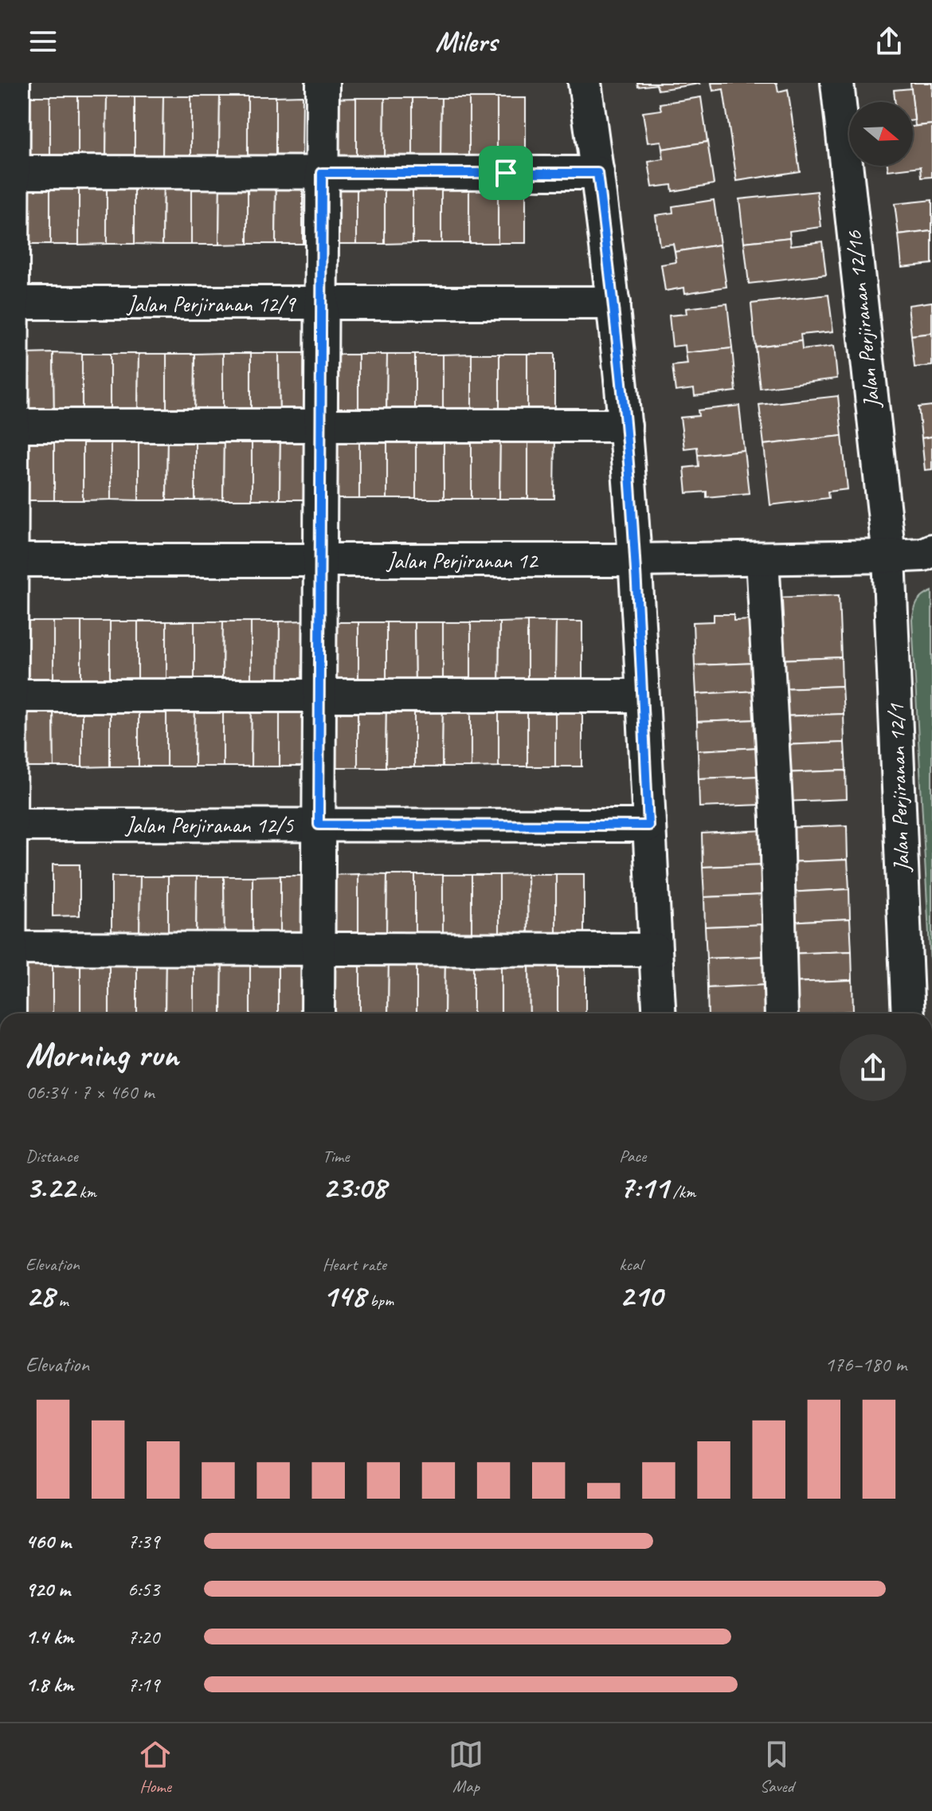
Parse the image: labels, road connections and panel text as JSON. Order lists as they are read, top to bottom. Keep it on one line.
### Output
{"streets":{"street":["Jalan Perjiranan 12/9","Jalan Perjiranan 12/16","Jalan Perjiranan 12","Jalan Perjiranan 12/1","Jalan Perjiranan 12/5"]},"crossings":[["Jalan Perjiranan 12/16","Jalan Perjiranan 12"],["Jalan Perjiranan 12/16","Jalan Perjiranan 12/1"],["Jalan Perjiranan 12","Jalan Perjiranan 12/1"]],"north":"right","page":{"header":"Milers","heading":["Morning run","06:34 · 7 × 460 m"],"stats":[["Distance","3.22 km"],["Time","23:08"],["Pace","7:11 /km"],["Elevation","28 m"],["Heart rate","148 bpm"],["kcal","210"]],"chart":["Elevation","176–180 m"],"list":[{"name":"460 m","note":"7:39"},{"name":"920 m","note":"6:53"},{"name":"1.4 km","note":"7:20"},{"name":"1.8 km","note":"7:19"}],"tabs":["Home","Map","Saved"]}}
